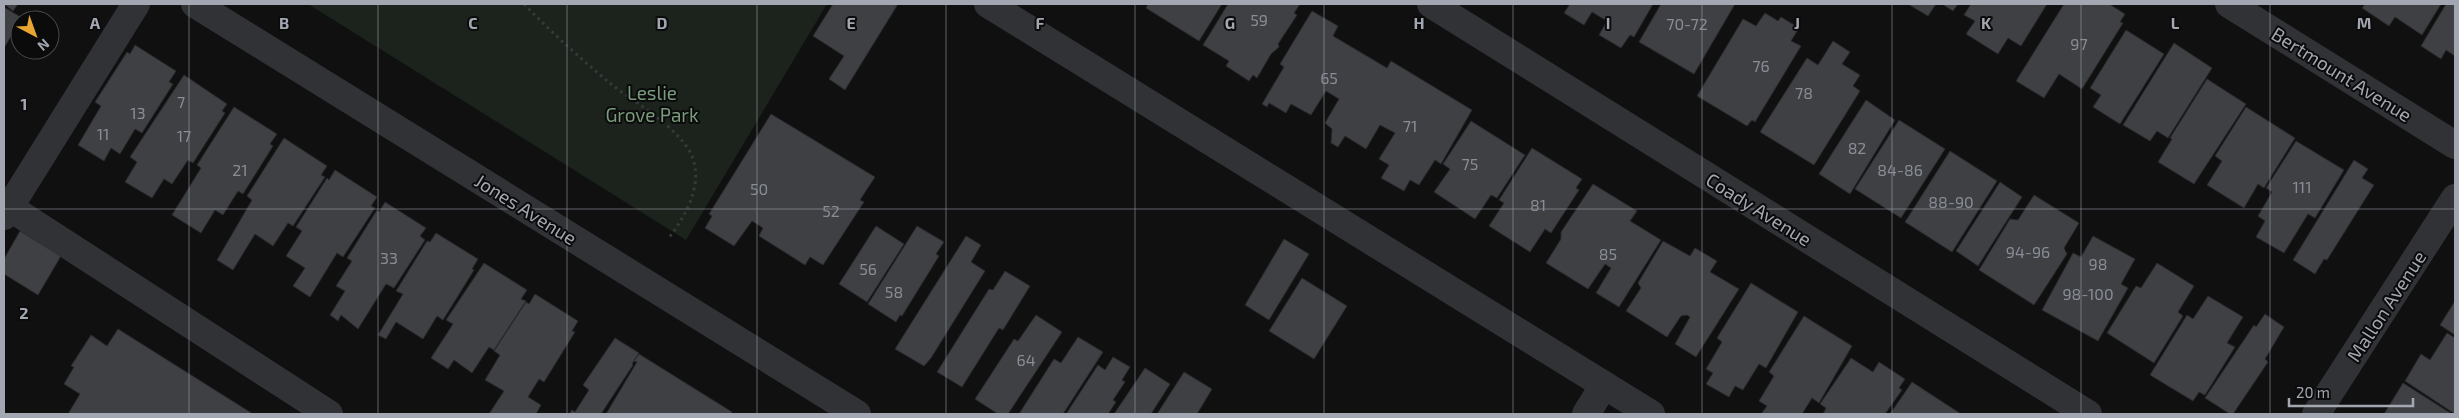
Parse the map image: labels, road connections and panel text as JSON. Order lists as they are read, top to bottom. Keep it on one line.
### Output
{"streets":{"street":["Bertmount Avenue","Jones Avenue","Coady Avenue","Mallon Avenue"]},"parks":["Leslie Grove Park"],"house_numbers":["59","70-72","97","76","65","78","7","13","71","11","17","82","75","21","84-86","111","50","88-90","81","52","94-96","85","33","98","56","58","98-100","64"],"scale_bar":"20 m","north":"bottom right","grid":{"columns":["A","B","C","D","E","F","G","H","I","J","K","L","M"],"rows":["1","2"]}}
